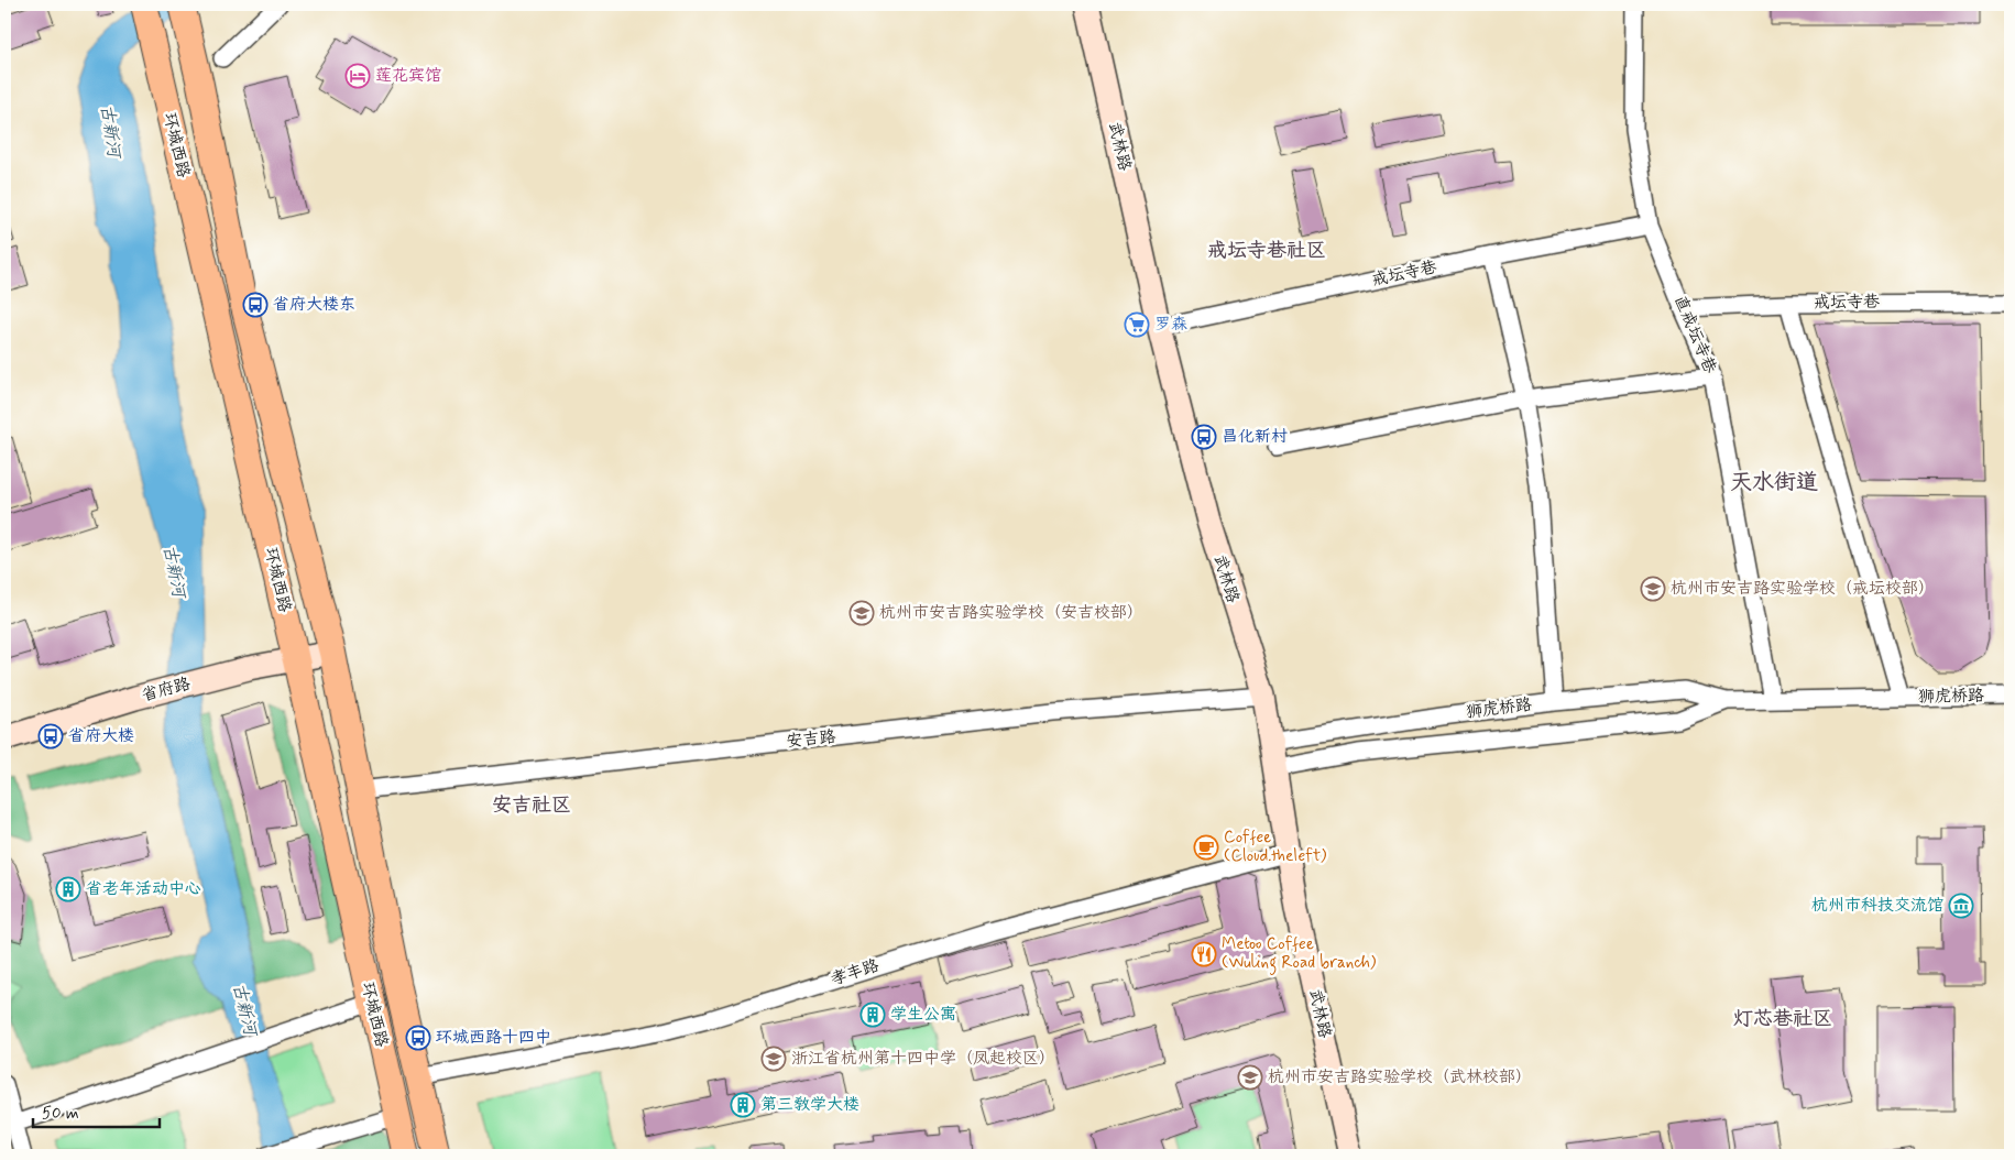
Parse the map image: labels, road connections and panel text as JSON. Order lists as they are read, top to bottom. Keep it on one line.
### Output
{"streets":{"main road":["环城西路"],"street":["武林路","戒坛寺巷","直戒坛寺巷","省府路","狮虎桥路","安吉路","孝丰路"]},"crossings":[["环城西路","省府路"],["环城西路","安吉路"],["环城西路","孝丰路"],["武林路","戒坛寺巷"],["武林路","狮虎桥路"],["武林路","安吉路"],["武林路","孝丰路"],["戒坛寺巷","直戒坛寺巷"],["直戒坛寺巷","狮虎桥路"]],"districts":["戒坛寺巷社区","天水街道","安吉社区","灯芯巷社区"],"water":["古新河"],"places":{"hotel":["莲花宾馆"],"bus stop":["省府大楼东","昌化新村","省府大楼","环城西路十四中"],"supermarket":["罗森"],"school or university":["杭州市安吉路实验学校（戒坛校部）","杭州市安吉路实验学校（安吉校部）","浙江省杭州第十四中学（凤起校区）","杭州市安吉路实验学校（武林校部）"],"cafe":["Coffee (Cloud.theleft)"],"building":["省老年活动中心","学生公寓","第三教学大楼"],"museum":["杭州市科技交流馆"],"restaurant":["Metoo Coffee (Wuling Road branch)"]},"scale_bar":"50 m"}
